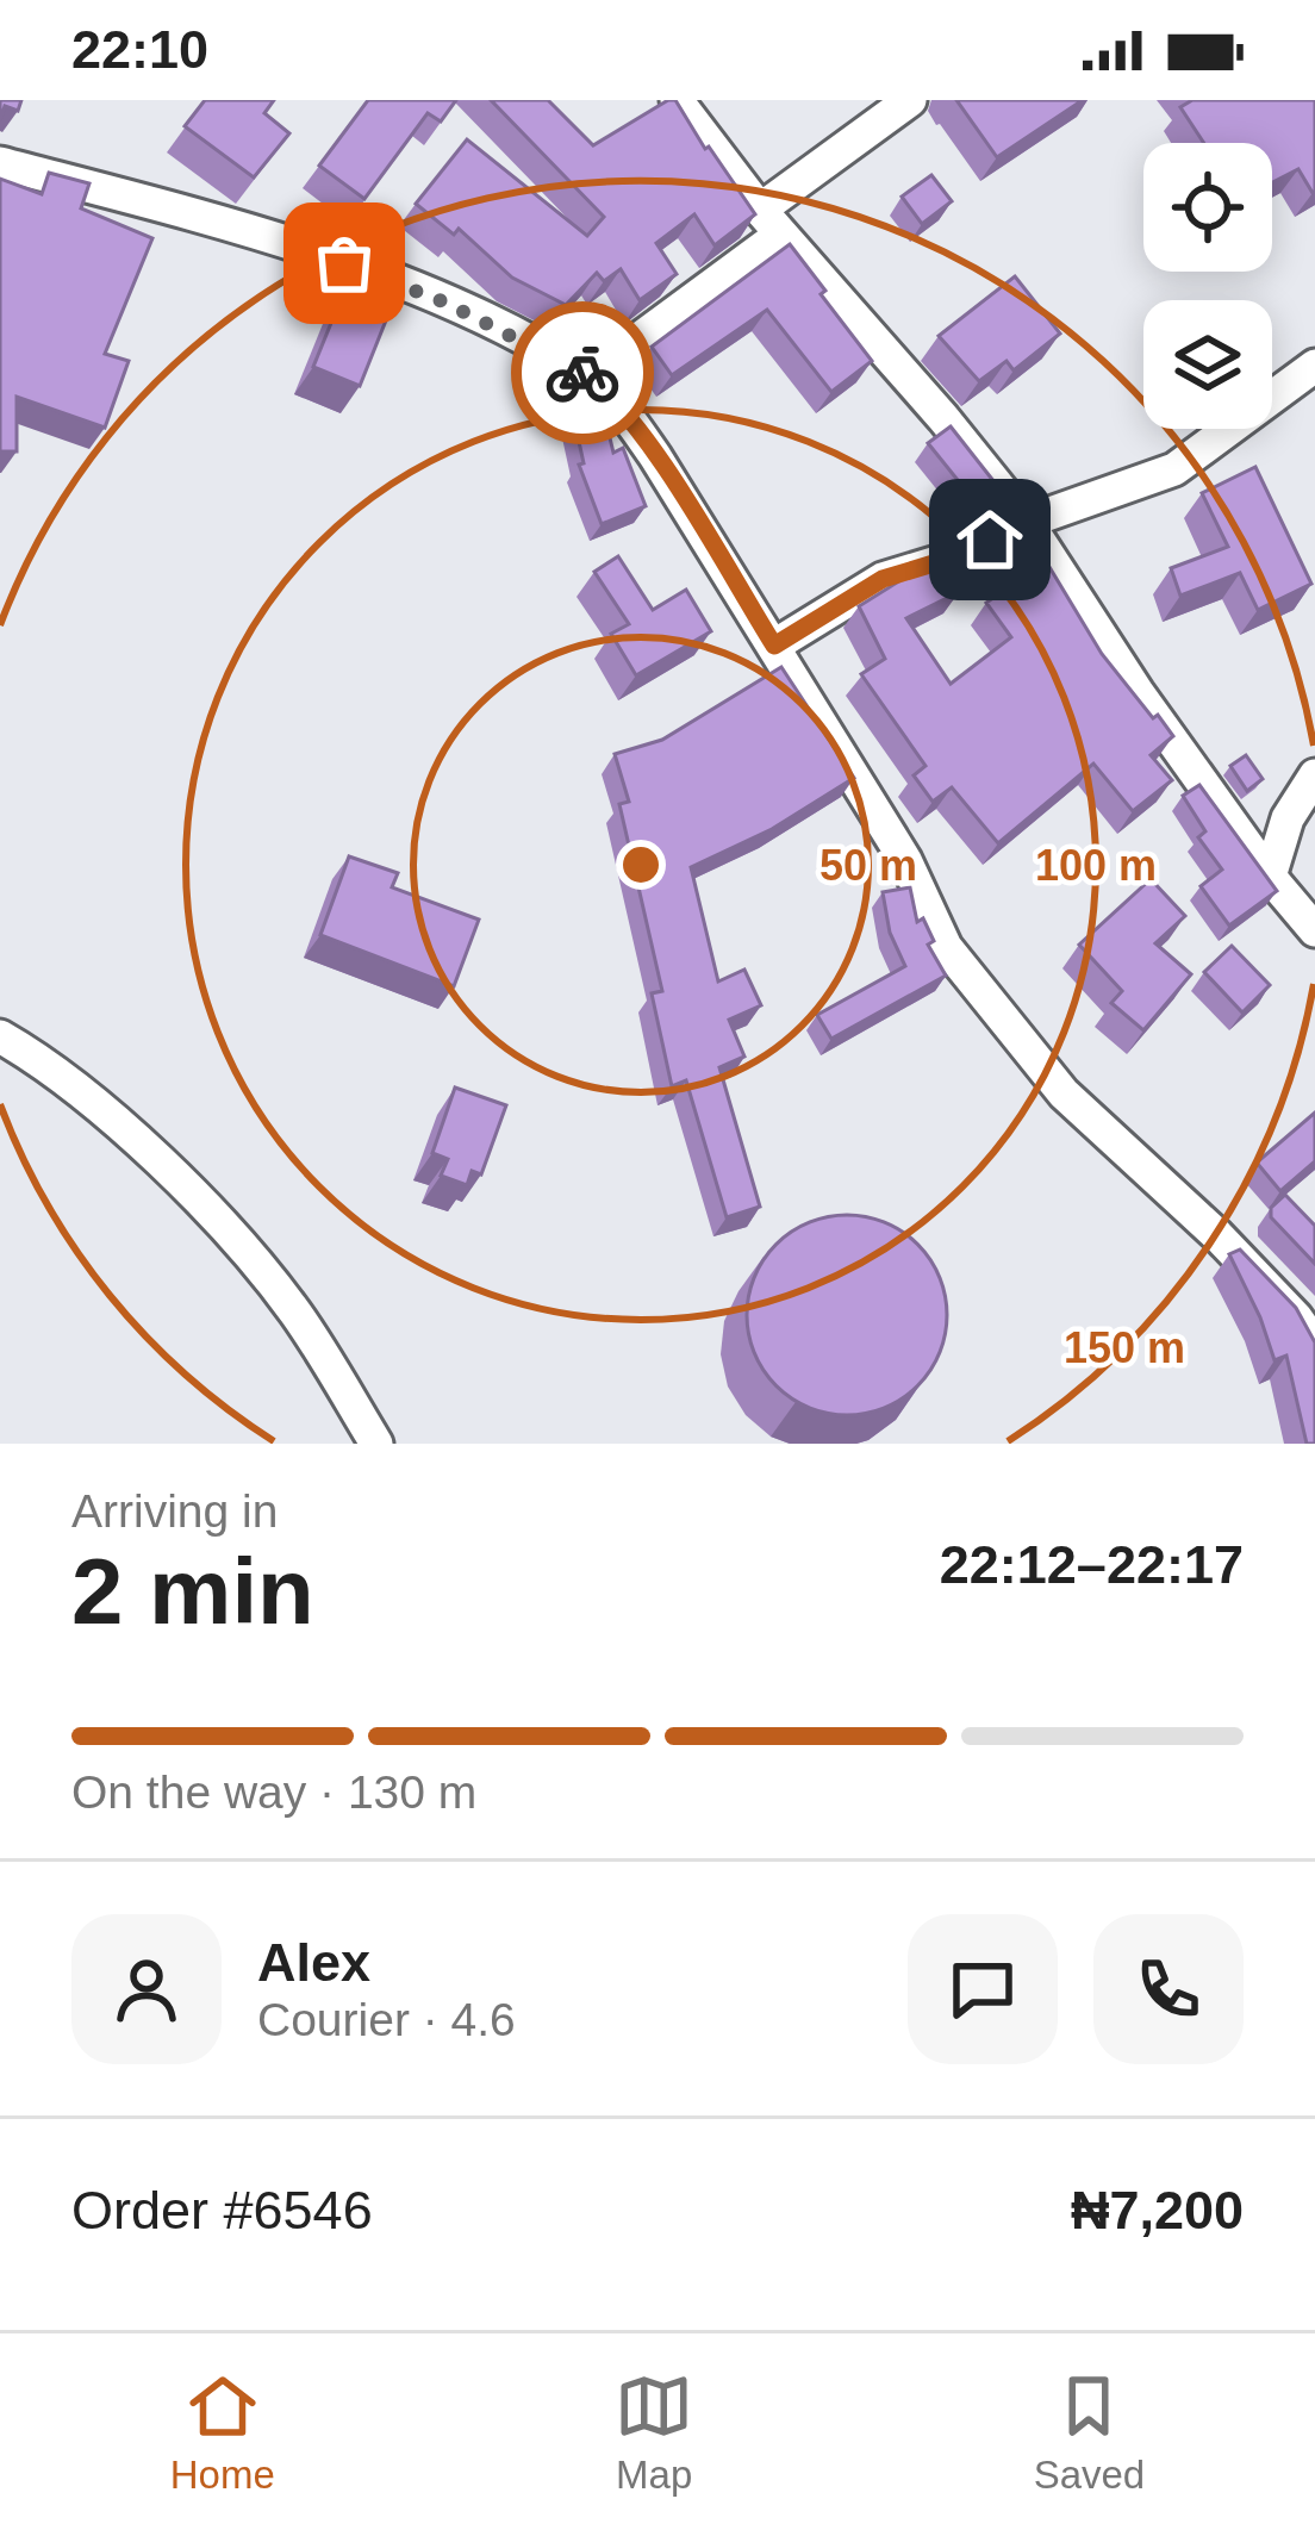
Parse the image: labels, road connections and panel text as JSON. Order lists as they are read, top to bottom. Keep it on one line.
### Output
{"page":{"status":"22:10","heading":["2 min","Arriving in","22:12–22:17"],"panel":["Alex","Courier · 4.6","Order #6546","₦7,200"],"bar":"On the way · 130 m","tabs":["Home","Map","Saved"]},"rings":["50 m","100 m","150 m"]}
